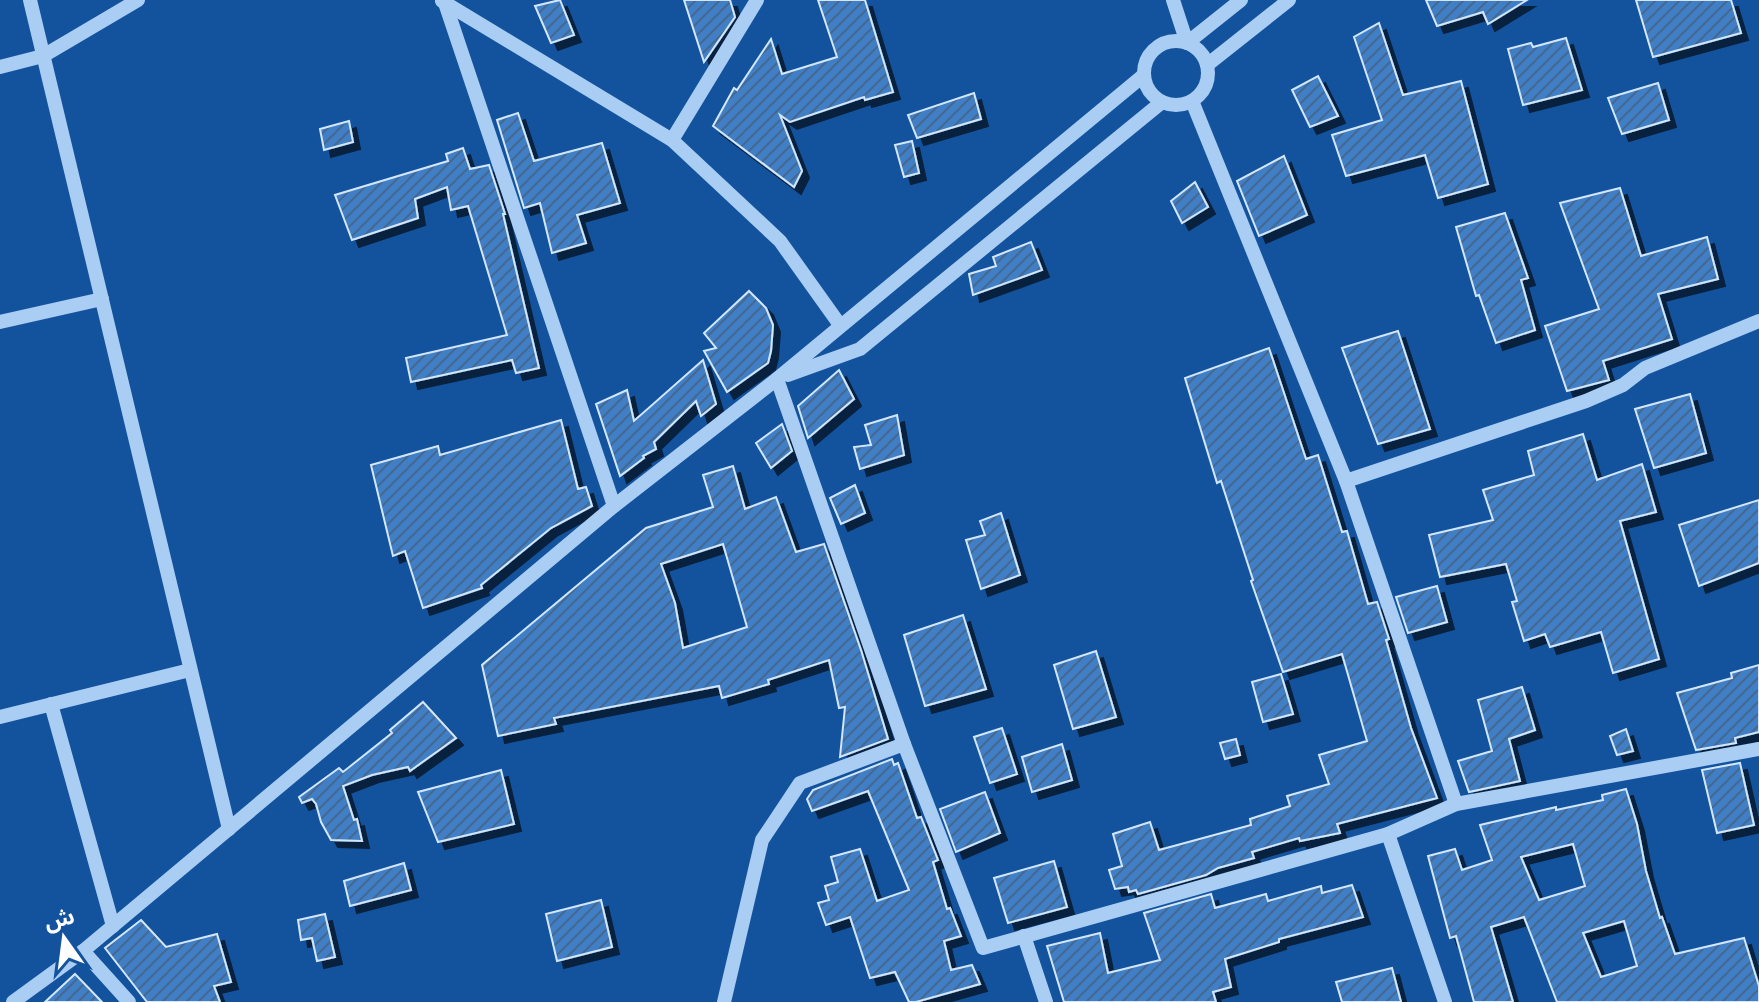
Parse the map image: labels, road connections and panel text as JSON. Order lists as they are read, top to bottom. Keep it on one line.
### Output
{"north":"top"}
